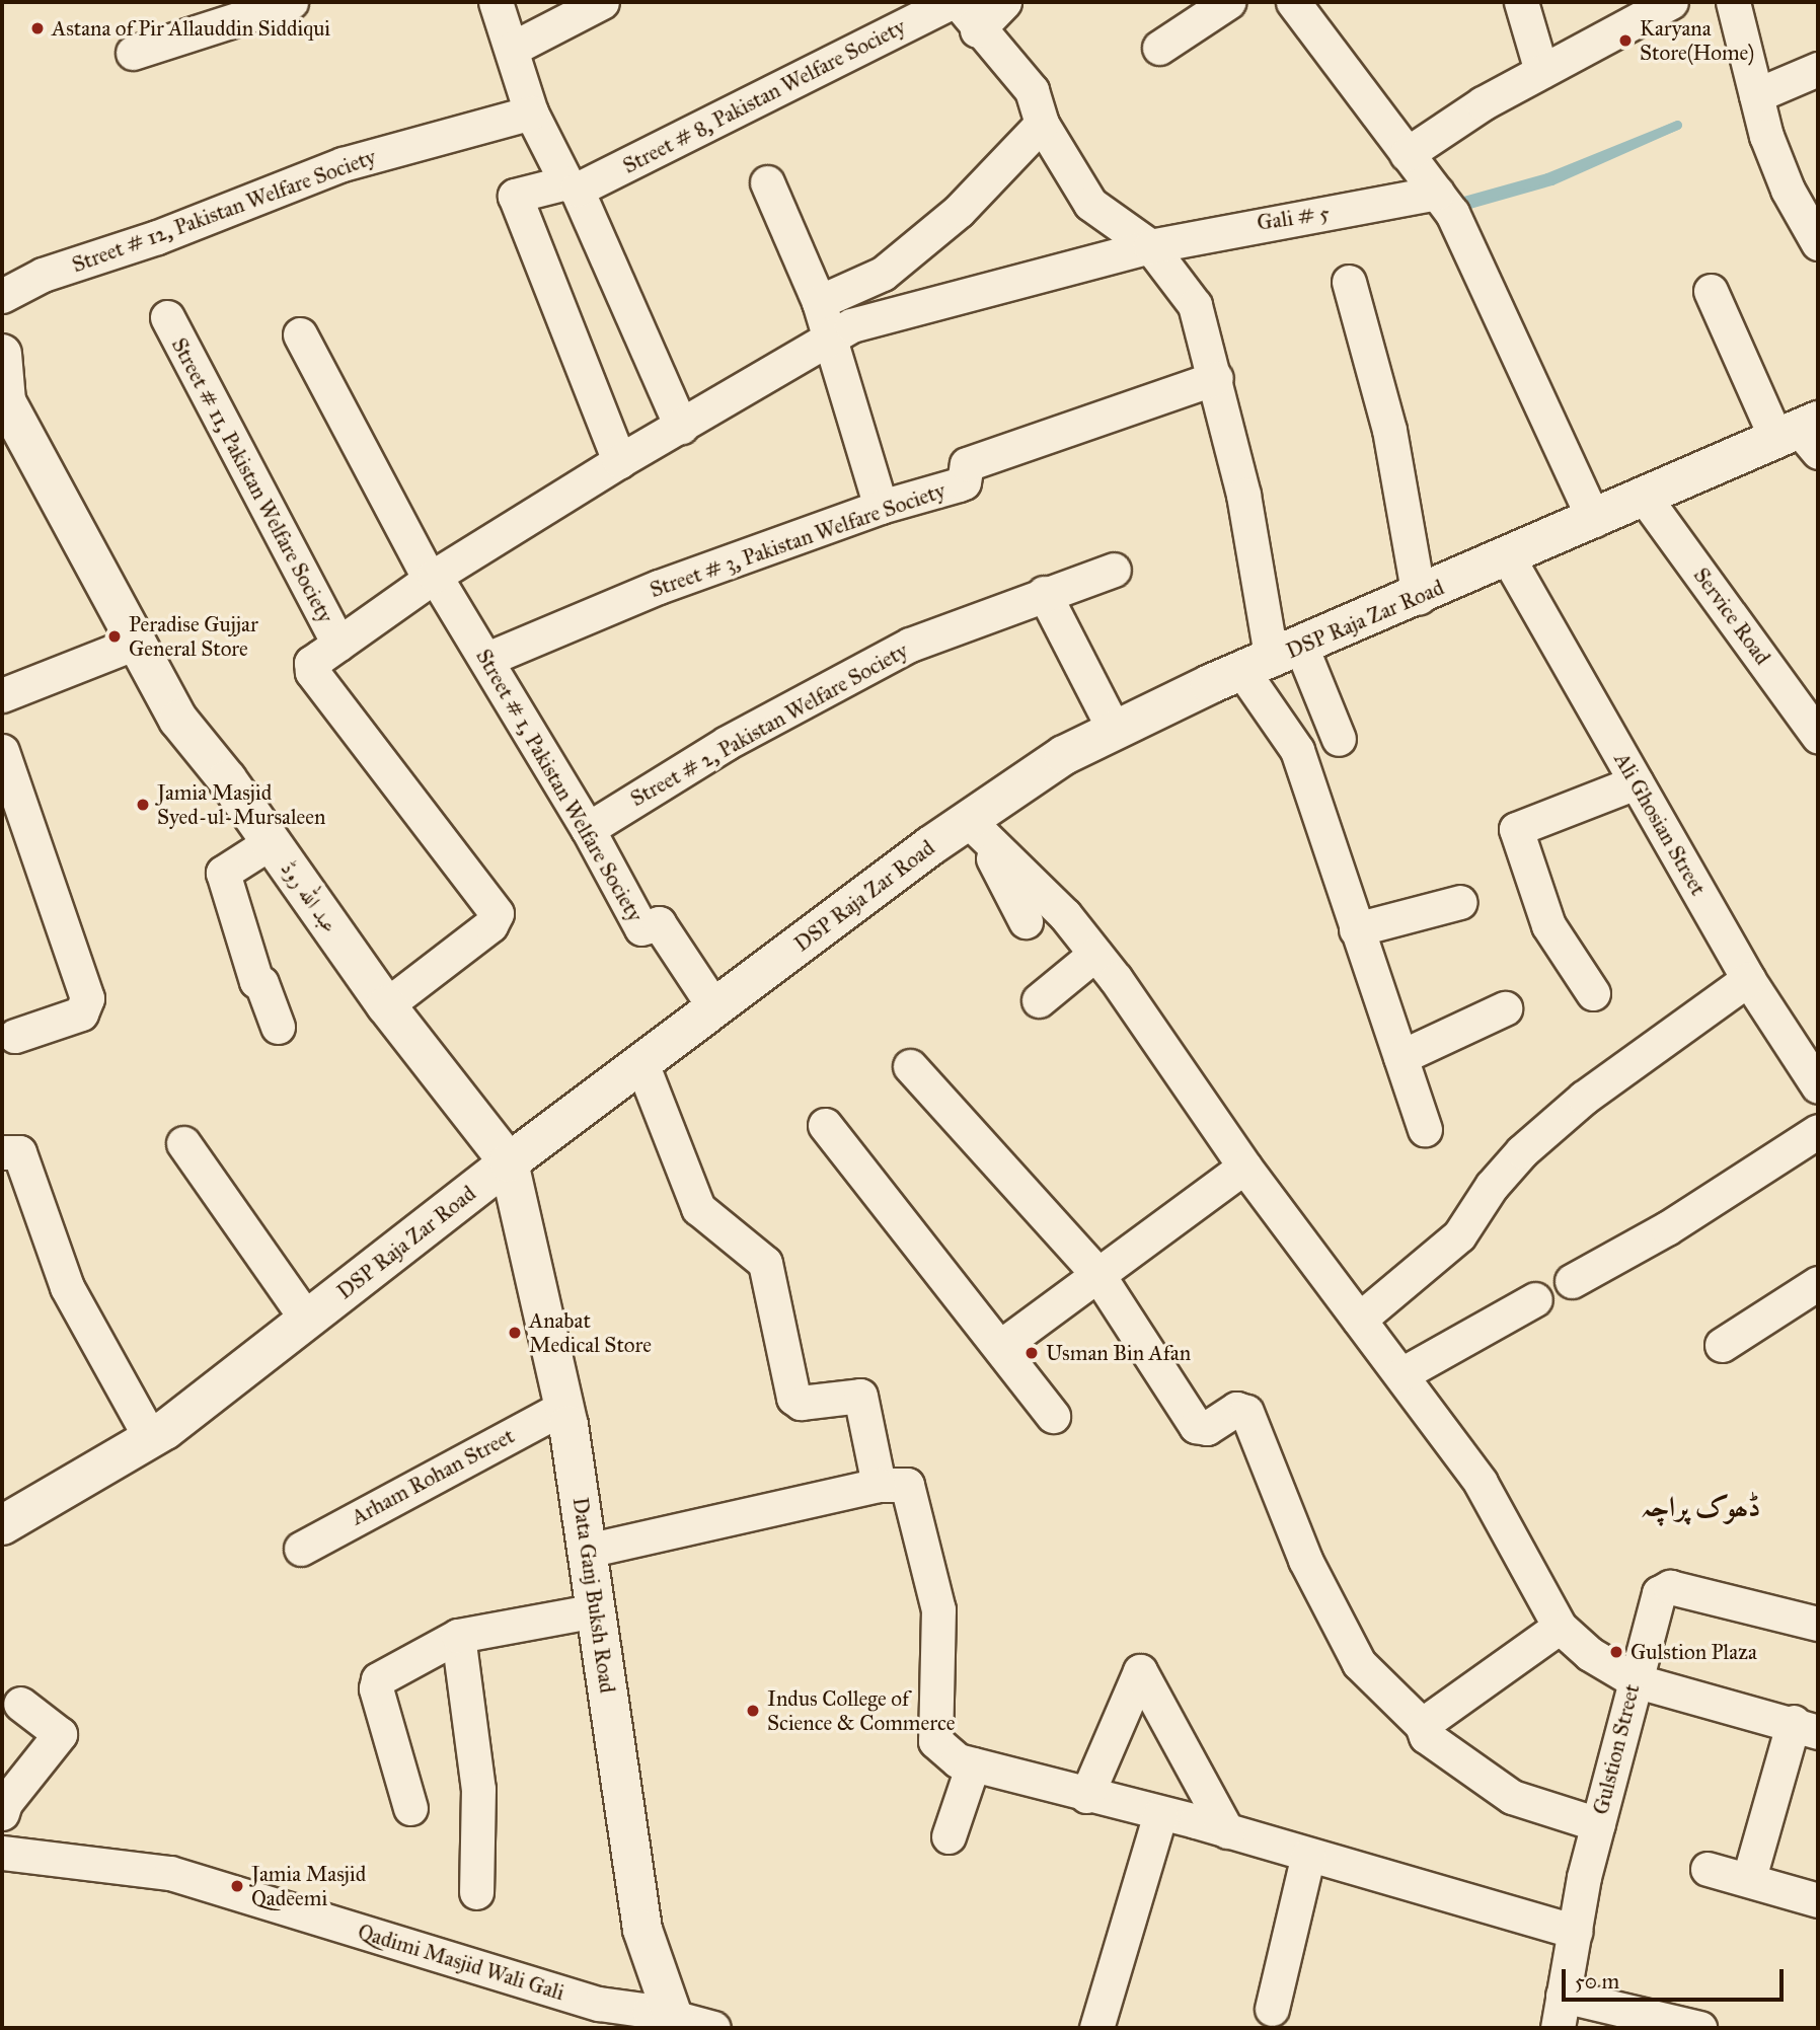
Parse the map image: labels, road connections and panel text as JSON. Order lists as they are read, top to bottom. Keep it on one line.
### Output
{"streets":{"street":["Street # 8, Pakistan Welfare Society","Street # 12, Pakistan Welfare Society","Gali # 5","Street # 11, Pakistan Welfare Society","Street # 3, Pakistan Welfare Society","Service Road","DSP Raja Zar Road","Street # 2, Pakistan Welfare Society","Street # 1, Pakistan Welfare Society","Ali Ghosian Street","عبد اللہ روڈ","Arham Rohan Street","Data Ganj Buksh Road","Gulstion Street","Qadimi Masjid Wali Gali"]},"crossings":[["Street # 8, Pakistan Welfare Society","Gali # 5"],["Gali # 5","Street # 11, Pakistan Welfare Society"],["Gali # 5","Street # 1, Pakistan Welfare Society"],["Gali # 5","عبد اللہ روڈ"],["Street # 3, Pakistan Welfare Society","Street # 1, Pakistan Welfare Society"],["Service Road","DSP Raja Zar Road"],["DSP Raja Zar Road","Street # 1, Pakistan Welfare Society"],["DSP Raja Zar Road","Ali Ghosian Street"],["DSP Raja Zar Road","عبد اللہ روڈ"],["DSP Raja Zar Road","Data Ganj Buksh Road"],["Street # 2, Pakistan Welfare Society","Street # 1, Pakistan Welfare Society"],["عبد اللہ روڈ","Data Ganj Buksh Road"],["Arham Rohan Street","Data Ganj Buksh Road"],["Data Ganj Buksh Road","Qadimi Masjid Wali Gali"]],"districts":["ڈھوک پراچہ"],"places":["Astana of Pir Allauddin Siddiqui","Karyana Store(Home)","Peradise Gujjar General Store","Jamia Masjid Syed-ul-Mursaleen","Anabat Medical Store","Usman Bin Afan","Gulstion Plaza","Indus College of Science & Commerce","Jamia Masjid Qadeemi"],"scale_bar":"50 m"}
